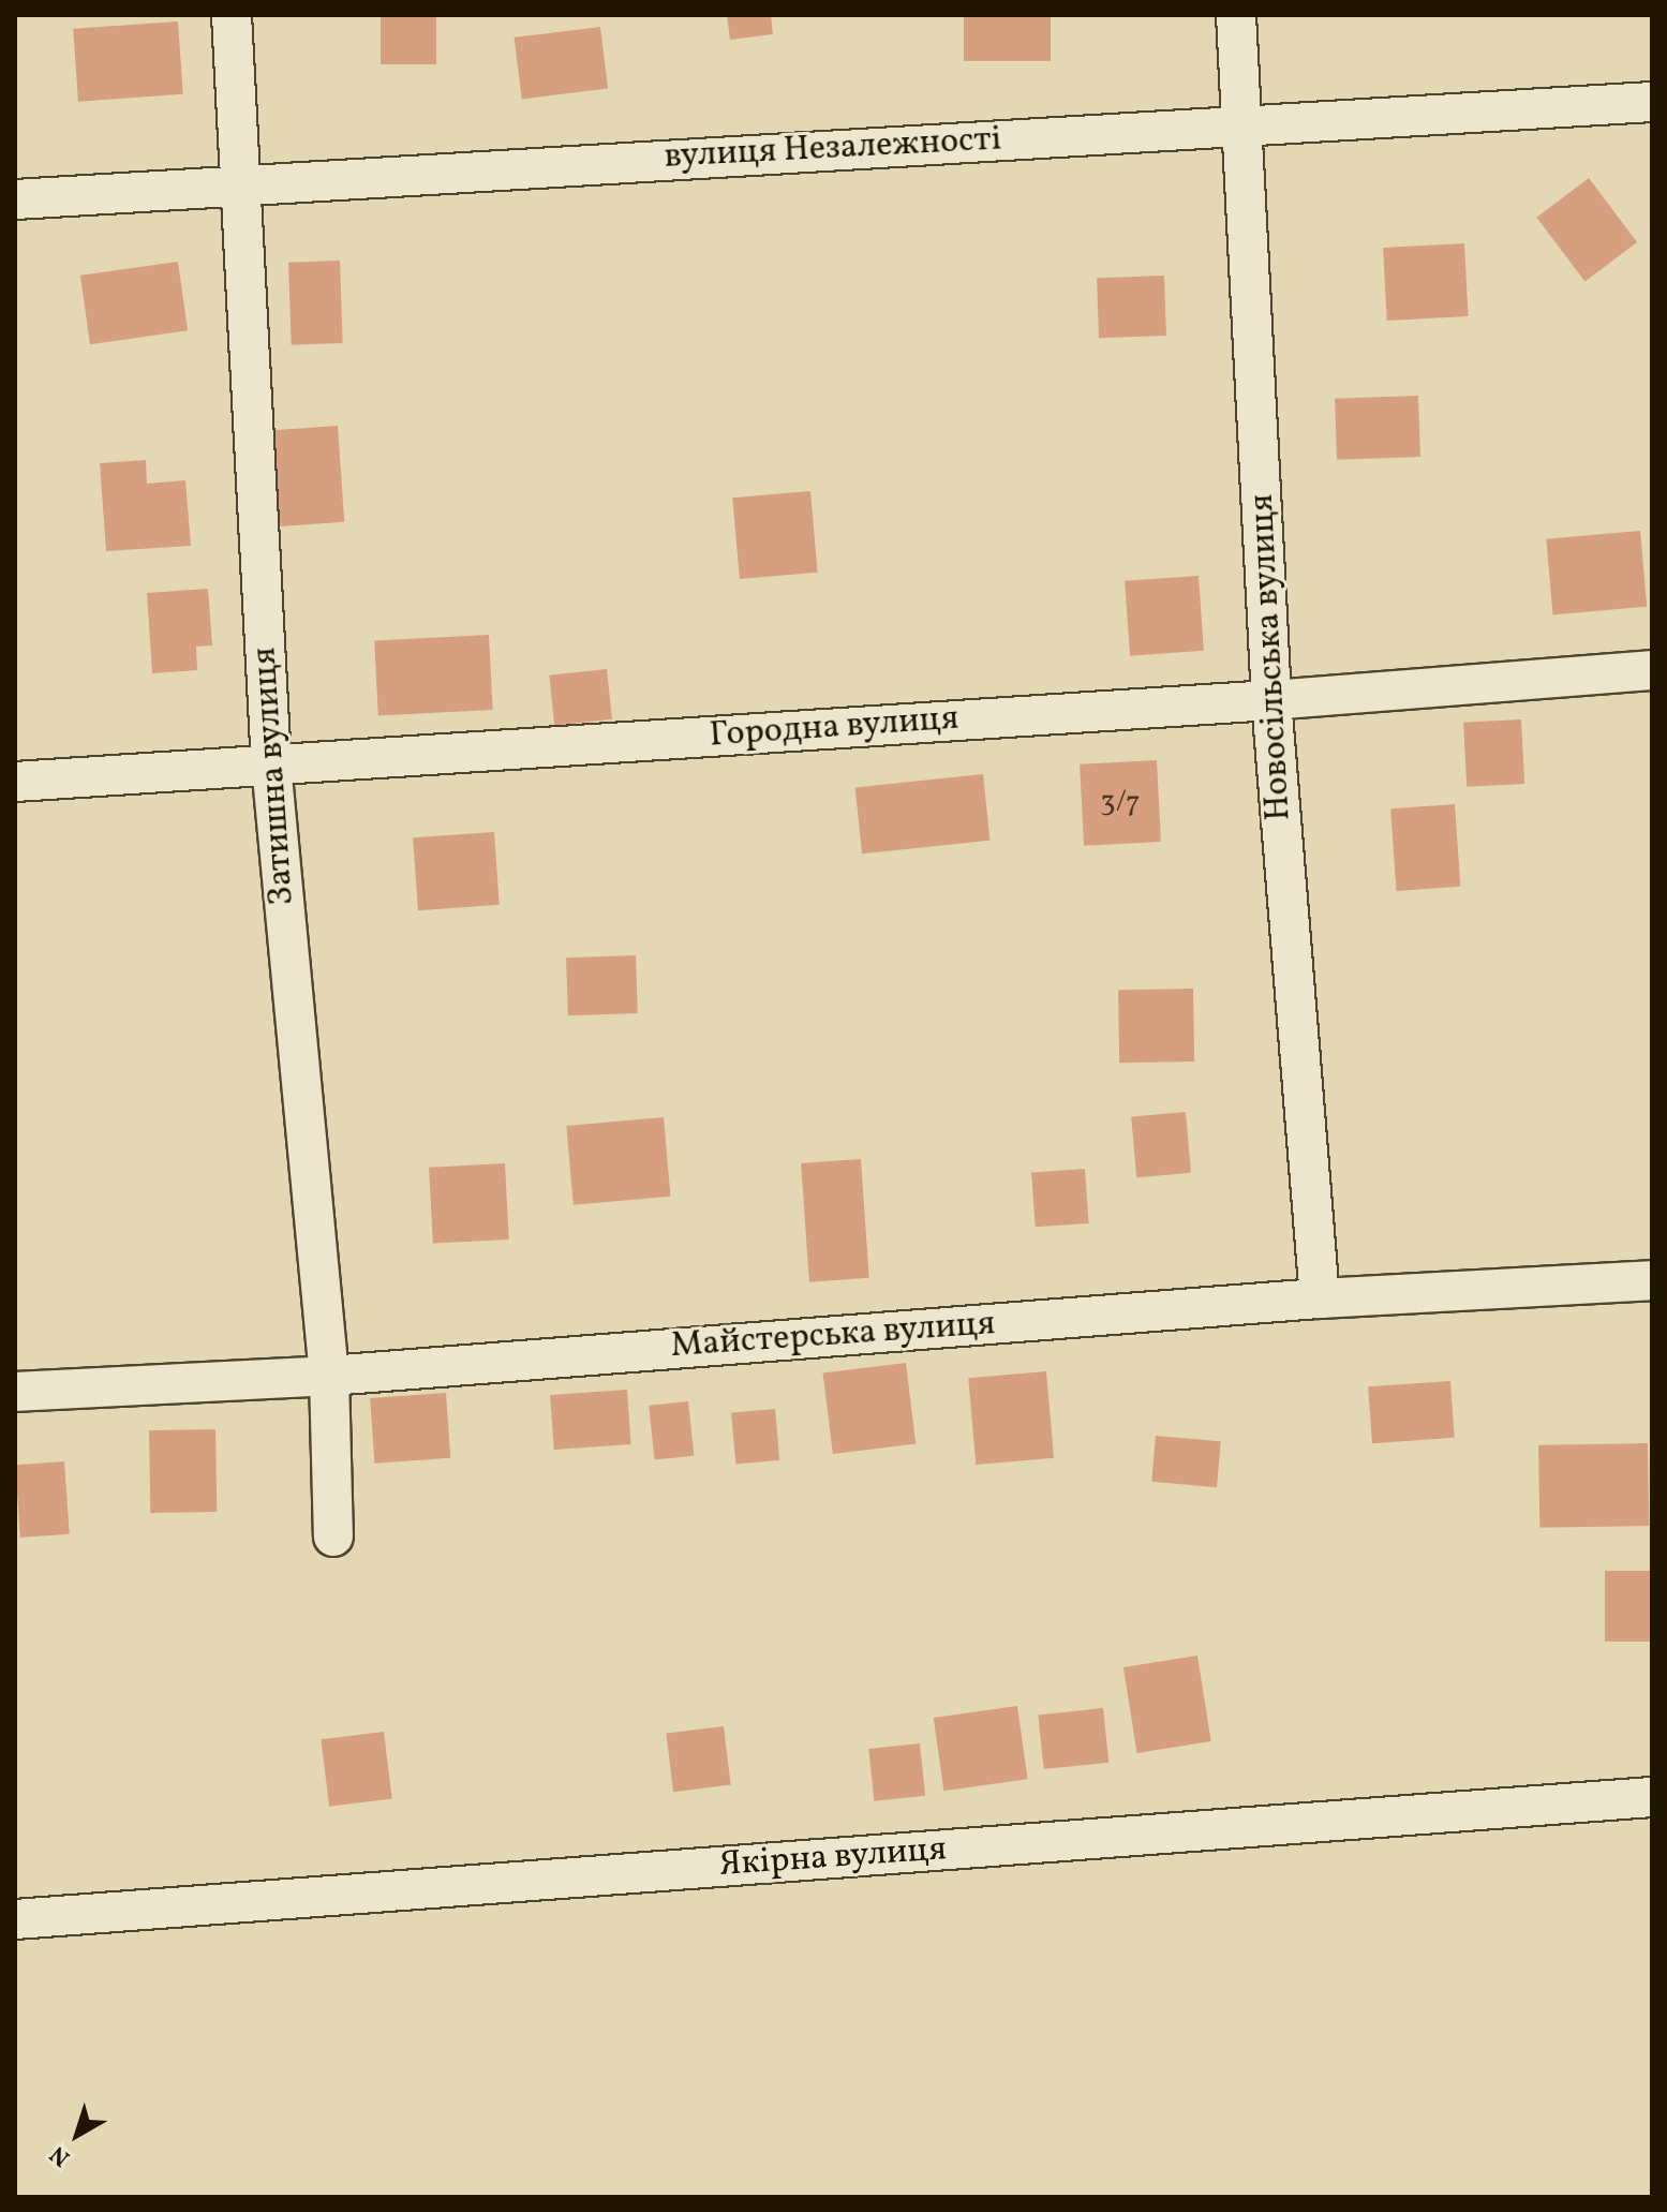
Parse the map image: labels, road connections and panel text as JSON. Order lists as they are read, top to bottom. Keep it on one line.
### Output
{"streets":{"street":["вулиця Незалежності","Новосільська вулиця","Городна вулиця","Затишна вулиця","Майстерська вулиця","Якірна вулиця"]},"crossings":[["вулиця Незалежності","Новосільська вулиця"],["вулиця Незалежності","Затишна вулиця"],["Новосільська вулиця","Городна вулиця"],["Новосільська вулиця","Майстерська вулиця"],["Городна вулиця","Затишна вулиця"],["Затишна вулиця","Майстерська вулиця"]],"house_numbers":["3/7"],"north":"bottom left"}
